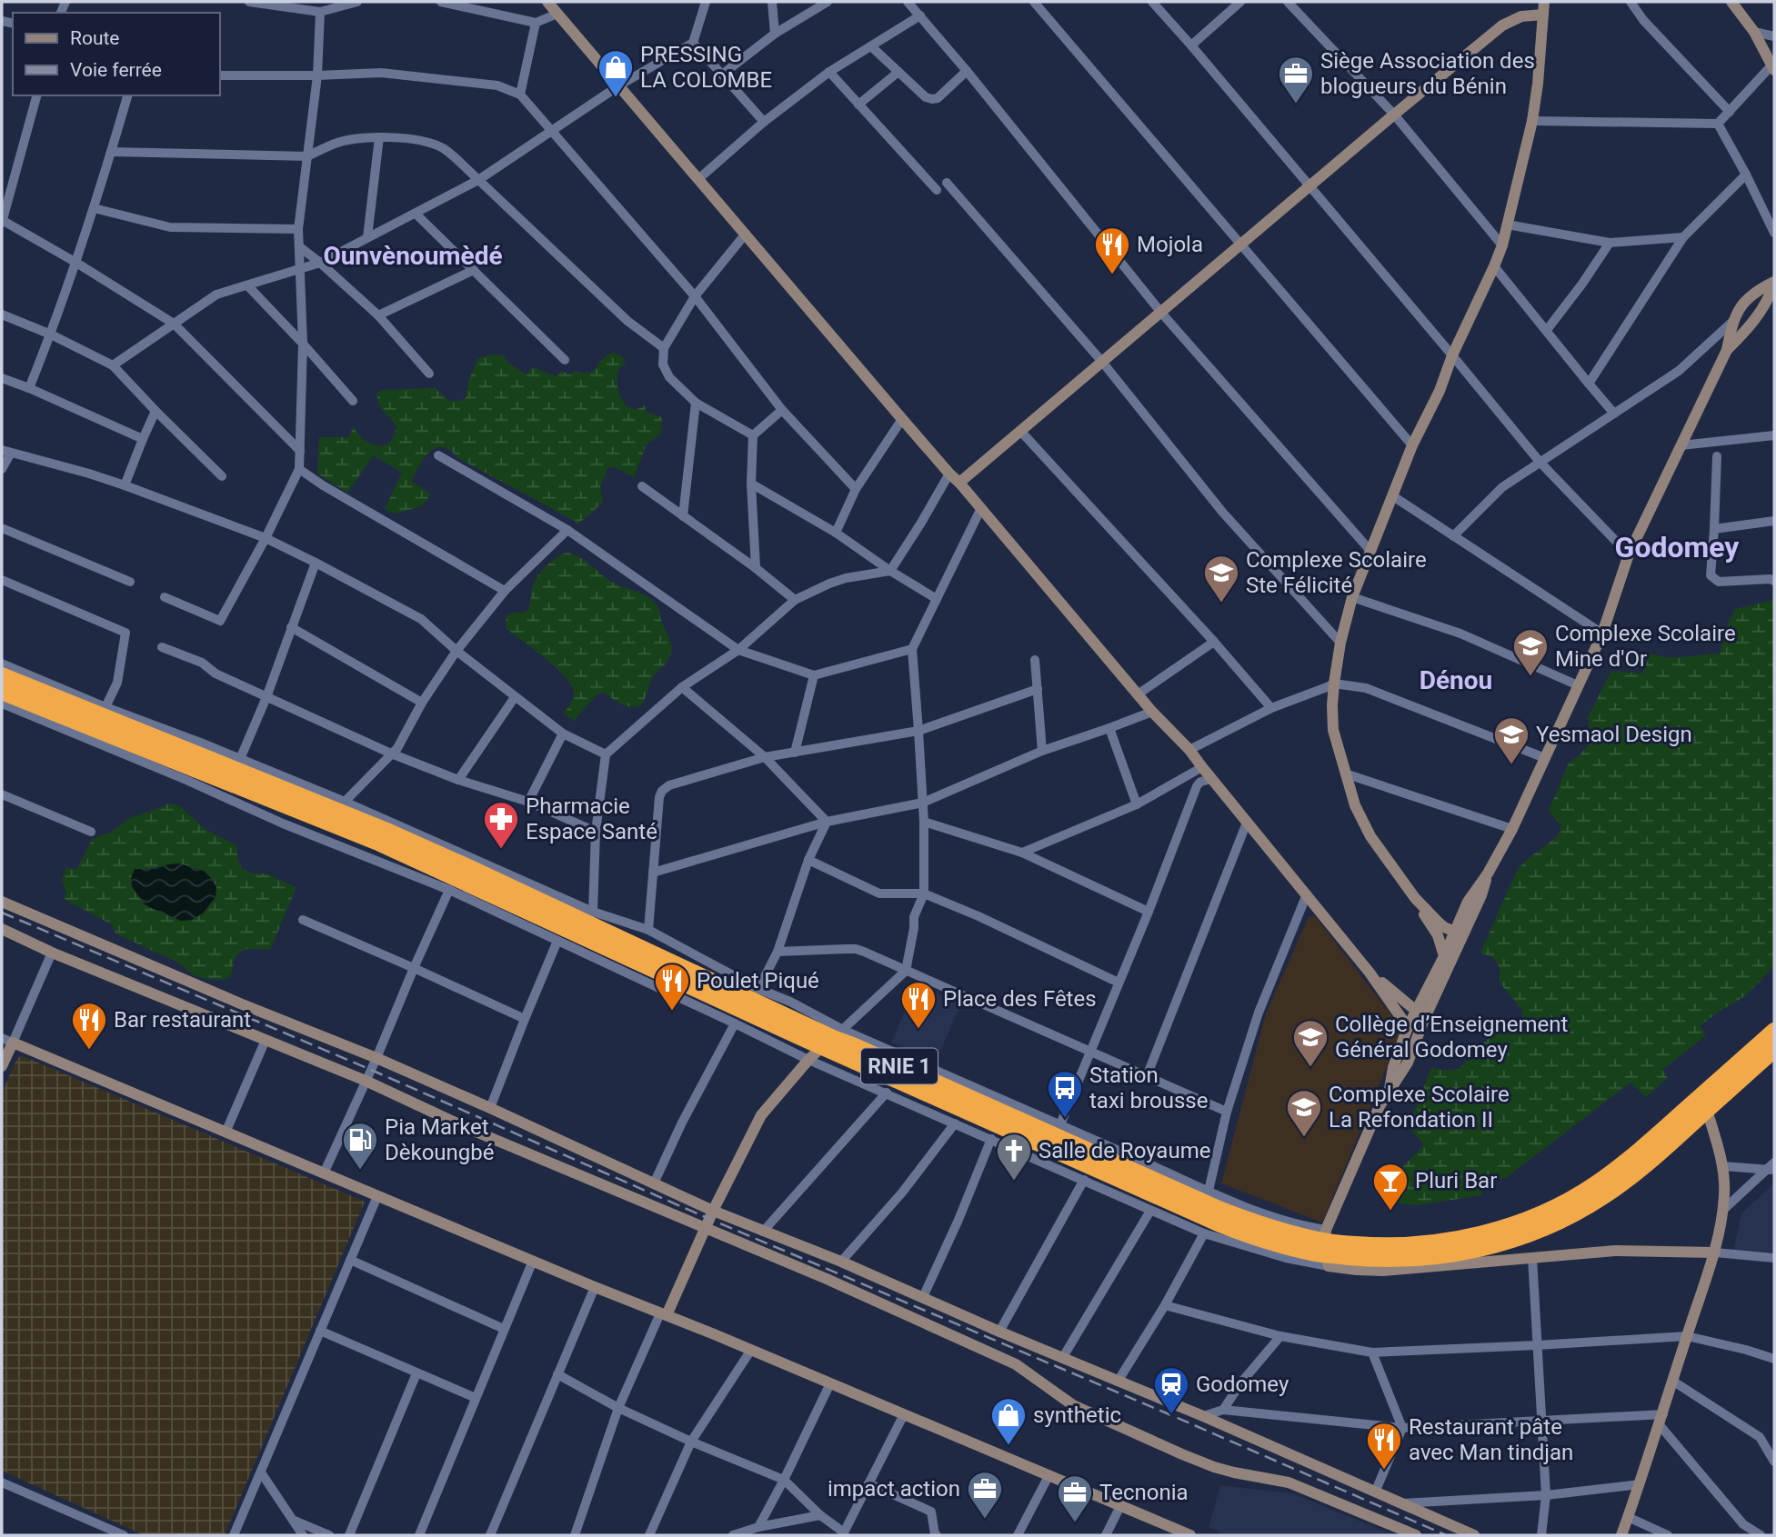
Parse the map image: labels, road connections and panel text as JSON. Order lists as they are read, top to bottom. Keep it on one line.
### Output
{"streets":{"highway":["RNIE 1"]},"districts":["Ounvènoumèdé","Godomey","Dénou"],"places":{"shop":["PRESSING LA COLOMBE","synthetic"],"office":["Siège Association des blogueurs du Bénin","impact action","Tecnonia"],"restaurant":["Mojola","Poulet Piqué","Place des Fêtes","Bar restaurant","Restaurant pâte avec Man tindjan"],"school or university":["Complexe Scolaire Ste Félicité","Complexe Scolaire Mine d'Or","Yesmaol Design","Collège d’Enseignement Général Godomey","Complexe Scolaire La Refondation II"],"pharmacy":["Pharmacie Espace Santé"],"bus stop":["Station taxi brousse"],"fuel station":["Pia Market Dèkoungbé"],"church":["Salle de Royaume"],"bar":["Pluri Bar"],"station":["Godomey"]},"legend":["Route","Voie ferrée"]}
